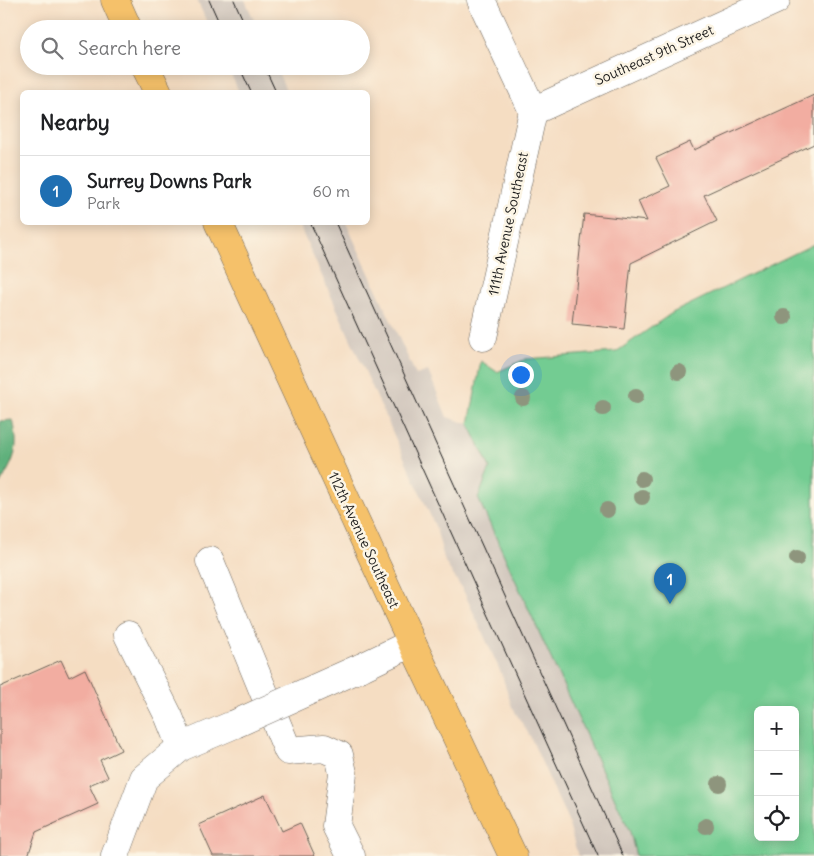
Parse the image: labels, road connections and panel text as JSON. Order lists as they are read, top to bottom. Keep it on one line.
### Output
{"streets":{"main road":["112th Avenue Southeast"],"street":["Southeast 9th Street","111th Avenue Southeast"]},"crossings":[["Southeast 9th Street","111th Avenue Southeast"]],"page":{"search":"Search here","heading":"Nearby","list":[{"mark":"1","name":"Surrey Downs Park","note":"Park","value":"60 m"}],"pins":"1","map_buttons":["+","−"]}}
